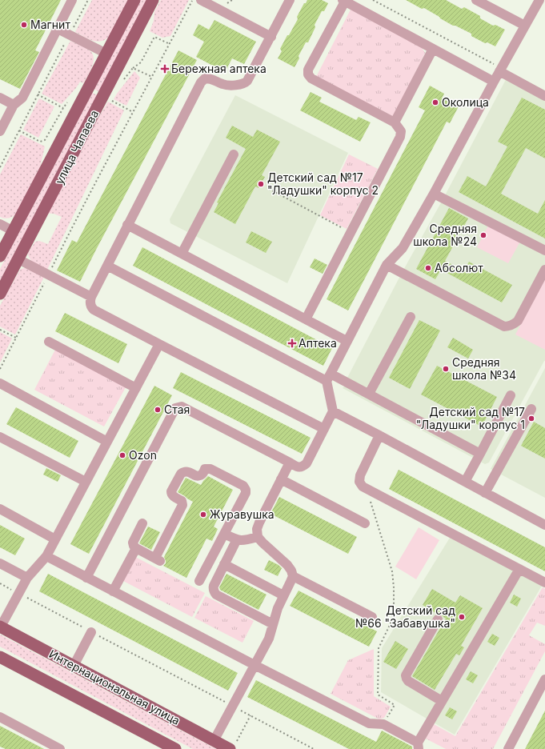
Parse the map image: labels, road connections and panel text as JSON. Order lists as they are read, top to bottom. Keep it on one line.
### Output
{"streets":{"main road":["улица Чапаева","Интернациональная улица"]},"places":{"other":["Магнит","Околица","Детский сад №17 \"Ладушки\" корпус 2","Средняя школа №24","Абсолют","Средняя школа №34","Стая","Детский сад №17 \"Ладушки\" корпус 1","Ozon","Журавушка","Детский сад №66 \"Забавушка\""],"health":["Бережная аптека","Аптека"]}}
